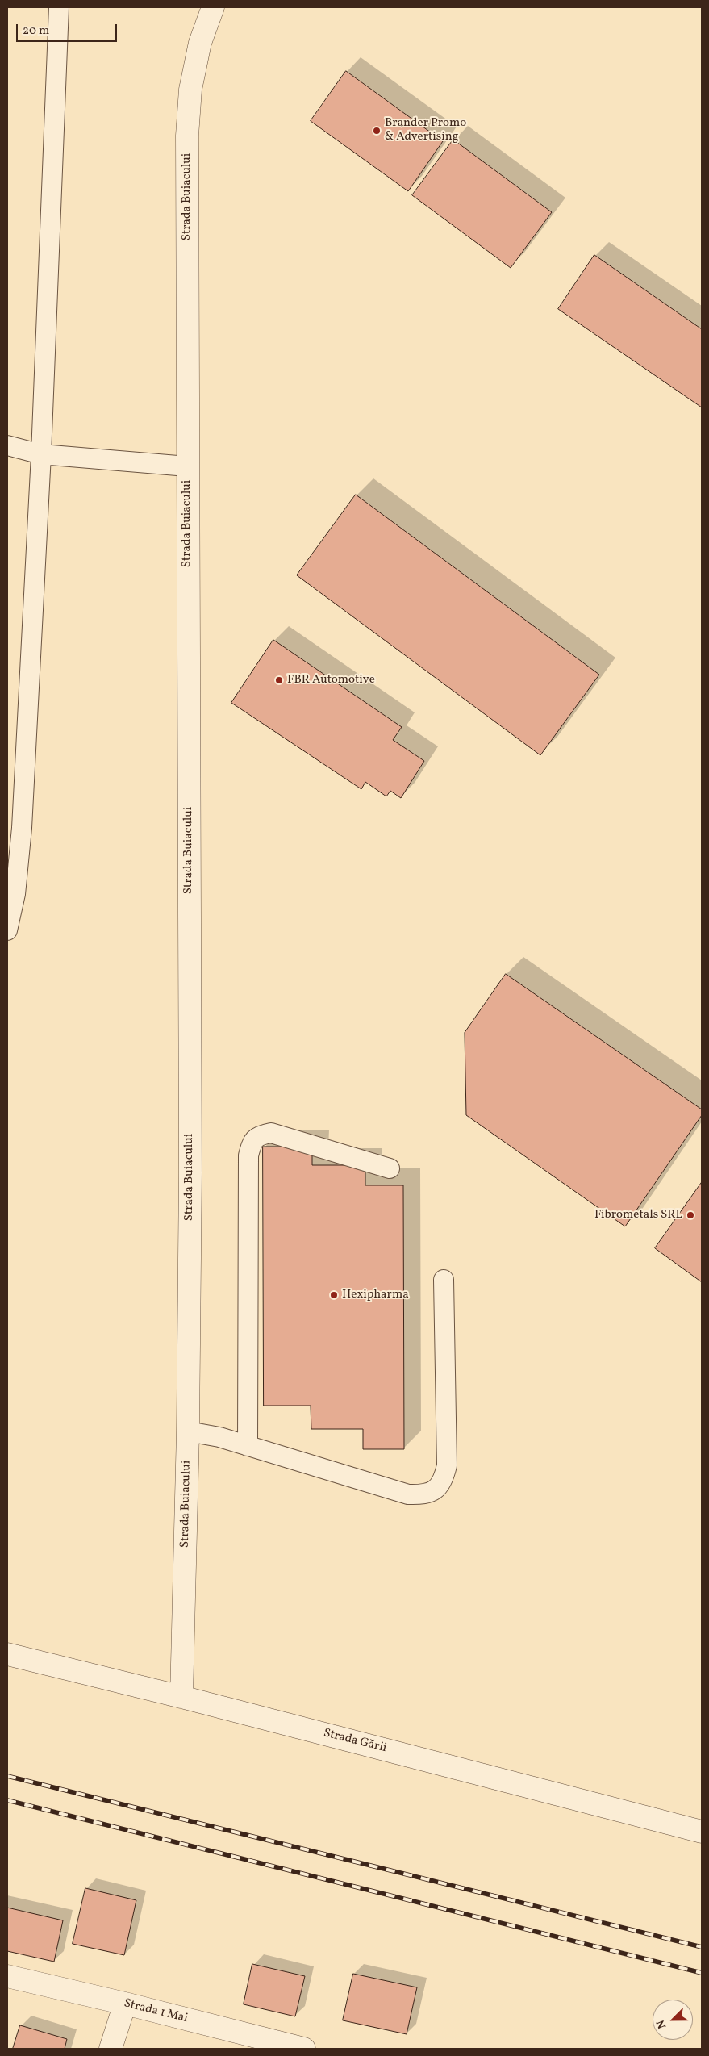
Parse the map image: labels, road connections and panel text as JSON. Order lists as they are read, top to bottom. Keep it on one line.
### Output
{"streets":{"street":["Strada Buiacului","Strada Gării","Strada 1 Mai"]},"crossings":[["Strada Buiacului","Strada Gării"]],"places":["Brander Promo & Advertising","FBR Automotive","Fibrometals SRL","Hexipharma"],"scale_bar":"20 m","north":"bottom left"}
